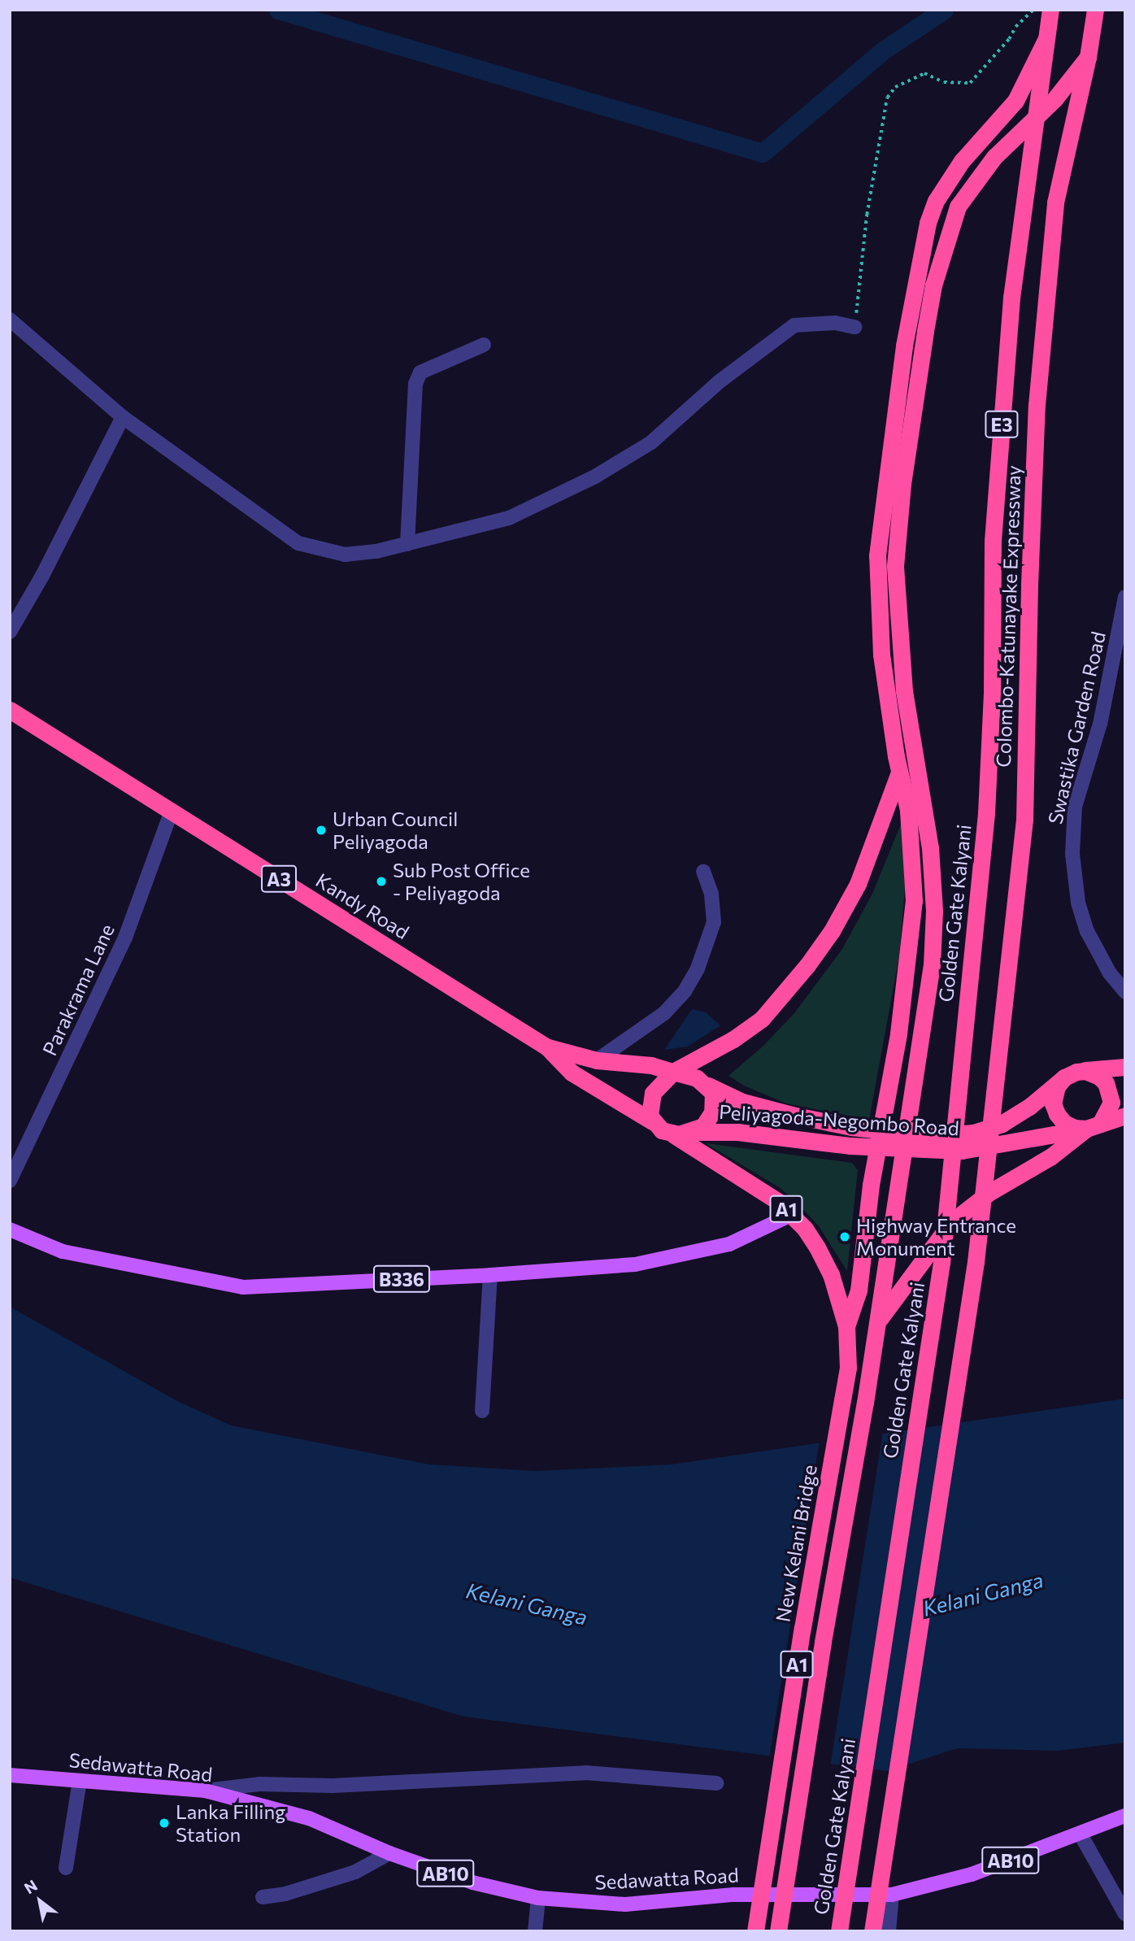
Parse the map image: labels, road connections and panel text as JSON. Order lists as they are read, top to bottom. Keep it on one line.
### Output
{"streets":{"highway":["E3","Colombo-Katunayake Expressway","A3","Kandy Road","Golden Gate Kalyani","Peliyagoda-Negombo Road","A1","New Kelani Bridge"],"main road":["B336","Sedawatta Road","AB10"],"street":["Swastika Garden Road","Parakrama Lane"]},"crossings":[["Colombo-Katunayake Expressway","Golden Gate Kalyani"],["Kandy Road","Parakrama Lane"],["Kandy Road","Peliyagoda-Negombo Road"],["Kandy Road","A1"],["Peliyagoda-Negombo Road","A1"],["A1","B336"],["A1","New Kelani Bridge"]],"water":["Kelani Ganga"],"places":["Urban Council Peliyagoda","Sub Post Office - Peliyagoda","Highway Entrance Monument","Lanka Filling Station"],"north":"top left"}
